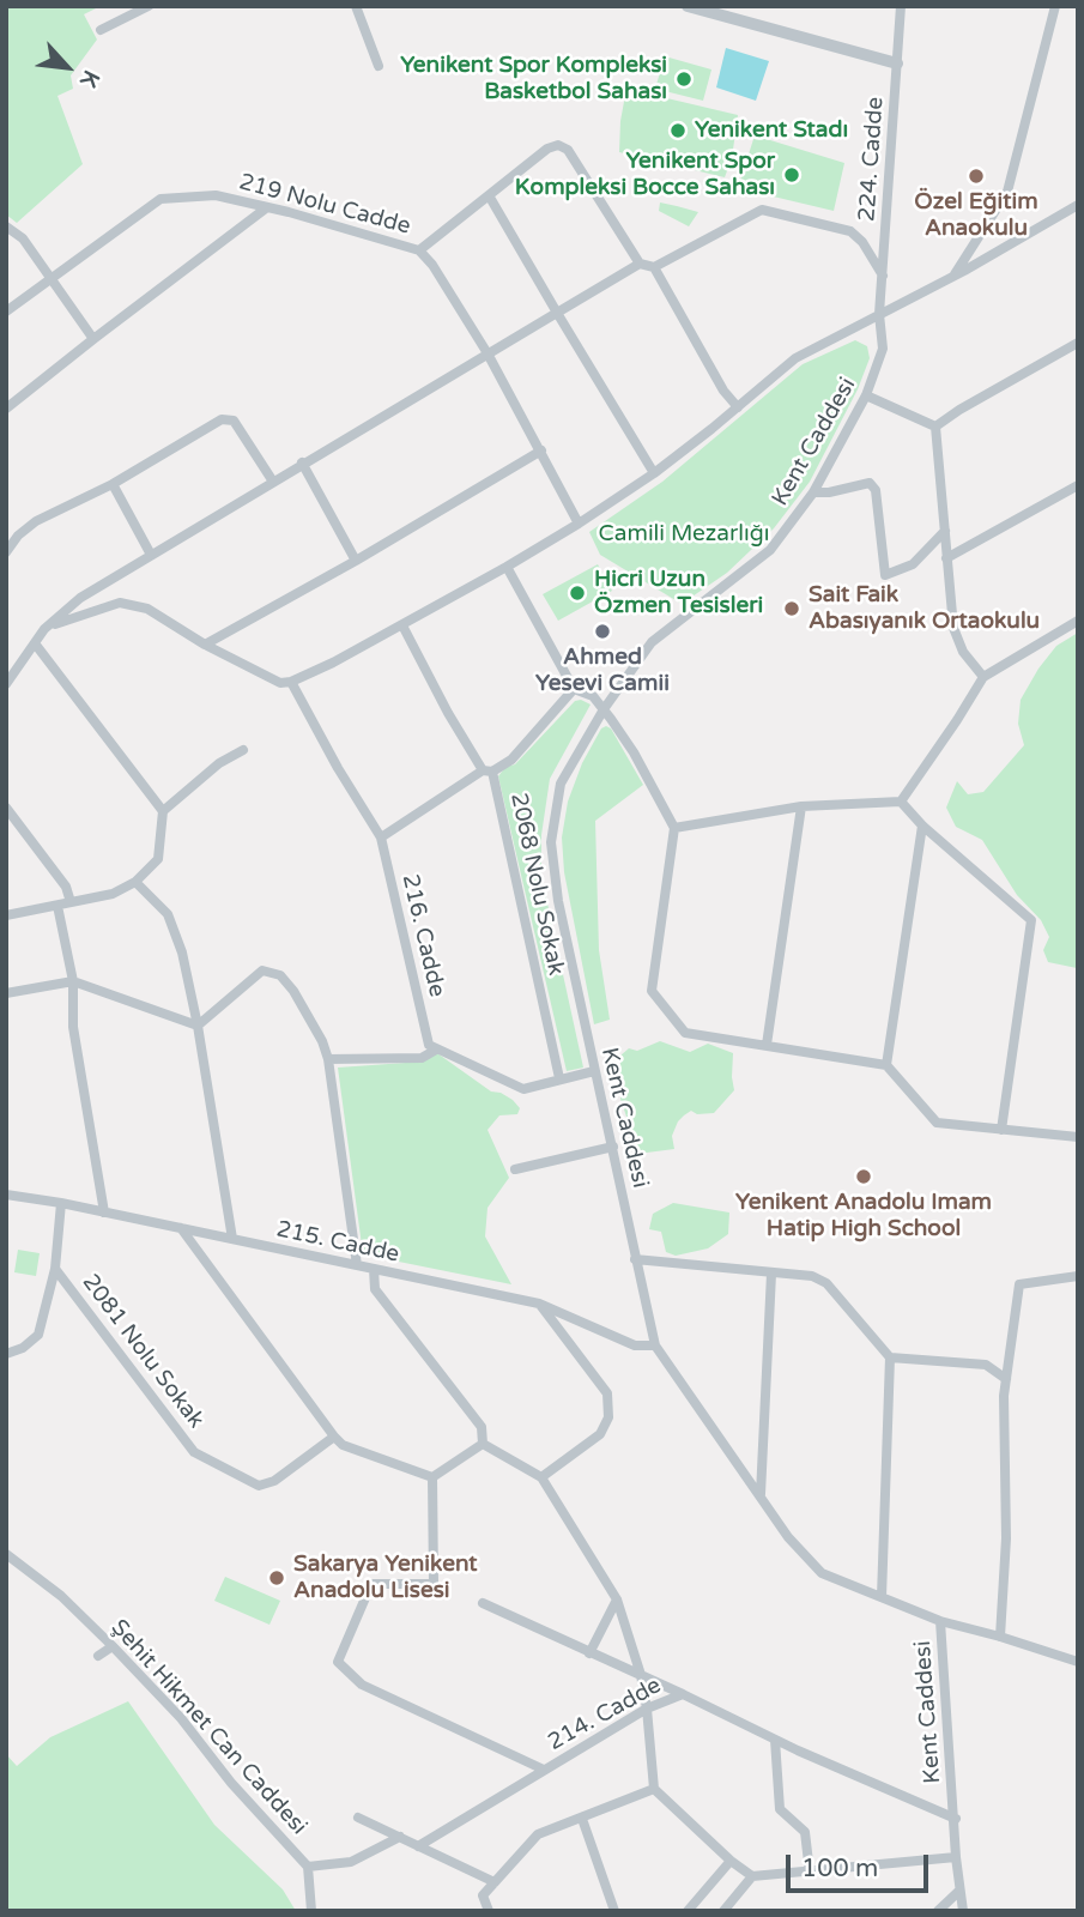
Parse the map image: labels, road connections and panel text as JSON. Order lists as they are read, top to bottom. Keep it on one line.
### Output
{"streets":{"street":["224. Cadde","219 Nolu Cadde","Kent Caddesi","2068 Nolu Sokak","216. Cadde","215. Cadde","2081 Nolu Sokak","214. Cadde","Şehit Hikmet Can Caddesi"]},"crossings":[["224. Cadde","Kent Caddesi"],["Kent Caddesi","215. Cadde"],["Kent Caddesi","214. Cadde"],["215. Cadde","2081 Nolu Sokak"]],"parks":["Camili Mezarlığı"],"places":["Yenikent Spor Kompleksi Basketbol Sahası","Yenikent Stadı","Yenikent Spor Kompleksi Bocce Sahası","Özel Eğitim Anaokulu","Hicri Uzun Özmen Tesisleri","Sait Faik Abasıyanık Ortaokulu","Ahmed Yesevi Camii","Yenikent Anadolu Imam Hatip High School","Sakarya Yenikent Anadolu Lisesi"],"scale_bar":"100 m","north":"bottom right"}
